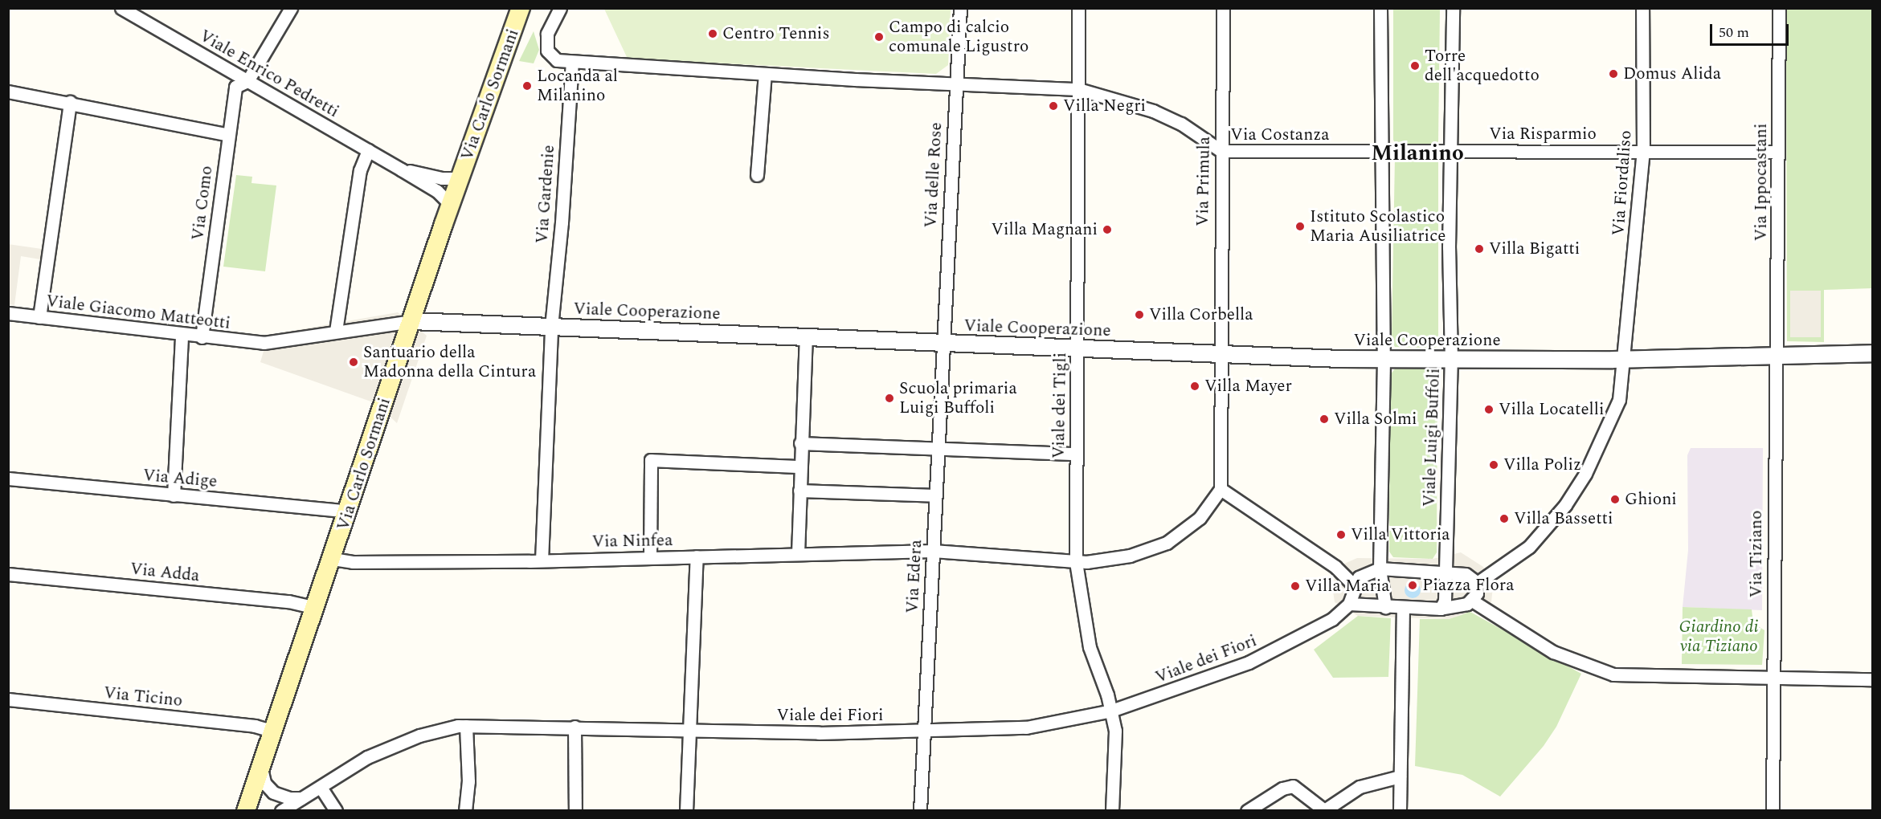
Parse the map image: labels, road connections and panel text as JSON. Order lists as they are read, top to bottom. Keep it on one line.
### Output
{"streets":{"main road":["Via Carlo Sormani"],"street":["Viale Enrico Pedretti","Via Risparmio","Via Costanza","Via delle Rose","Via Primula","Via Ippocastani","Via Fiordaliso","Via Gardenie","Via Como","Viale Cooperazione","Viale Giacomo Matteotti","Viale dei Tigli","Viale Luigi Buffoli","Via Adige","Via Ninfea","Via Tiziano","Via Adda","Via Edera","Viale dei Fiori","Via Ticino"]},"crossings":[["Viale Enrico Pedretti","Via Carlo Sormani"],["Viale Enrico Pedretti","Via Como"],["Via Carlo Sormani","Viale Cooperazione"],["Via Carlo Sormani","Viale Giacomo Matteotti"],["Via Carlo Sormani","Via Adige"],["Via Carlo Sormani","Via Ninfea"],["Via Carlo Sormani","Via Adda"],["Via Carlo Sormani","Via Ticino"],["Via Risparmio","Via Ippocastani"],["Via Risparmio","Via Fiordaliso"],["Via Risparmio","Viale Luigi Buffoli"],["Via Costanza","Via delle Rose"],["Via Costanza","Via Primula"],["Via Costanza","Via Gardenie"],["Via Costanza","Viale dei Tigli"],["Via delle Rose","Viale Cooperazione"],["Via delle Rose","Via Edera"],["Via Primula","Viale Cooperazione"],["Via Primula","Via Ninfea"],["Via Ippocastani","Viale Cooperazione"],["Via Ippocastani","Via Tiziano"],["Via Fiordaliso","Viale Cooperazione"],["Via Gardenie","Viale Cooperazione"],["Via Gardenie","Via Ninfea"],["Via Como","Viale Giacomo Matteotti"],["Viale Cooperazione","Viale Giacomo Matteotti"],["Viale Cooperazione","Viale dei Tigli"],["Viale Cooperazione","Viale Luigi Buffoli"],["Viale Cooperazione","Via Tiziano"],["Viale Cooperazione","Via Edera"],["Viale dei Tigli","Via Ninfea"],["Viale dei Tigli","Viale dei Fiori"],["Via Ninfea","Via Edera"],["Via Edera","Viale dei Fiori"]],"districts":["Milanino"],"parks":["Giardino di via Tiziano"],"places":["Centro Tennis","Campo di calcio comunale Ligustro","Torre dell'acquedotto","Domus Alida","Locanda al Milanino","Villa Negri","Istituto Scolastico Maria Ausiliatrice","Villa Magnani","Villa Bigatti","Villa Corbella","Santuario della Madonna della Cintura","Villa Mayer","Scuola primaria Luigi Buffoli","Villa Locatelli","Villa Solmi","Villa Poliz","Ghioni","Villa Bassetti","Villa Vittoria","Piazza Flora","Villa Maria"],"scale_bar":"50 m"}
